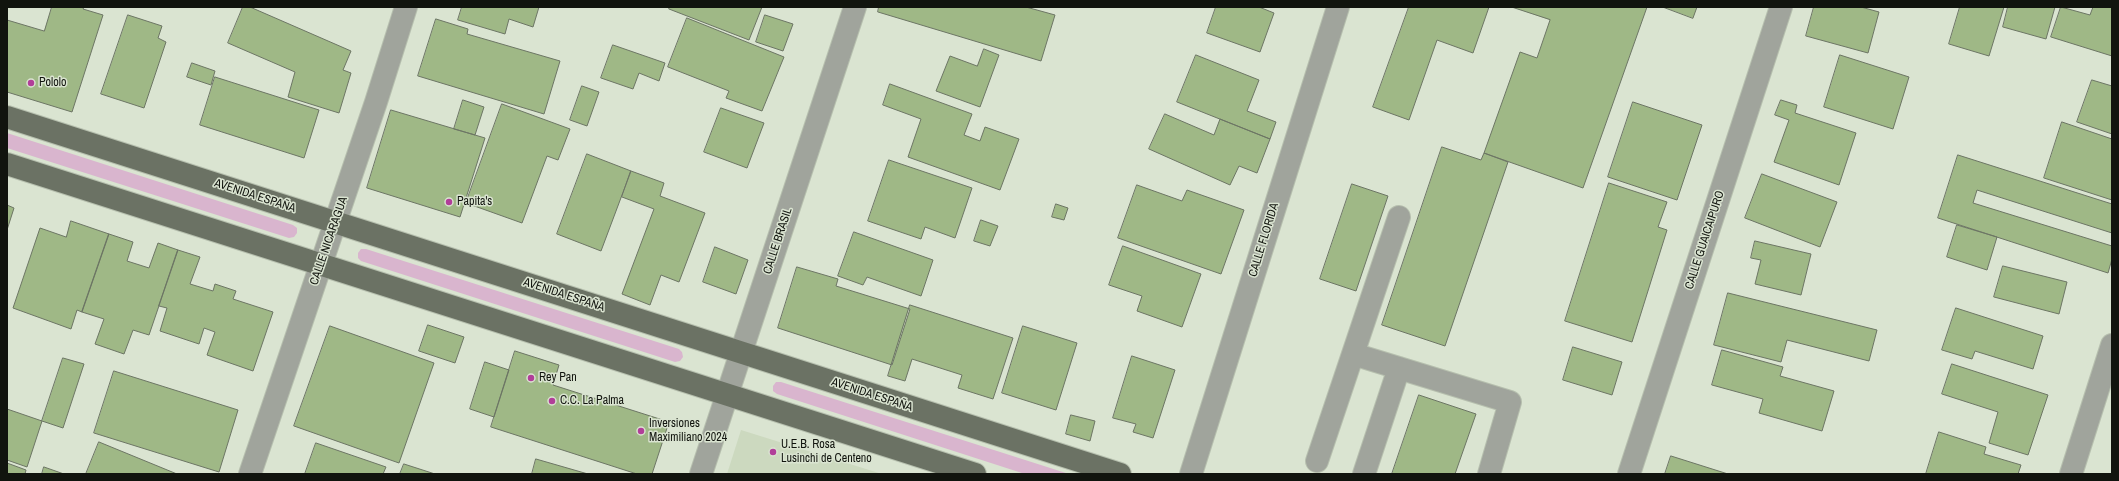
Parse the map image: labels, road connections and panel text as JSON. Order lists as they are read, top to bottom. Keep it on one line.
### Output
{"streets":{"main road":["AVENIDA ESPAÑA"],"street":["CALLE FLORIDA","CALLE GUAICAIPURO","CALLE NICARAGUA","CALLE BRASIL"]},"crossings":[["AVENIDA ESPAÑA","CALLE NICARAGUA"],["AVENIDA ESPAÑA","CALLE BRASIL"]],"places":["Pololo","Papita's","Rey Pan","C.C. La Palma","Inversiones Maximiliano 2024","U.E.B. Rosa Lusinchi de Centeno"]}
